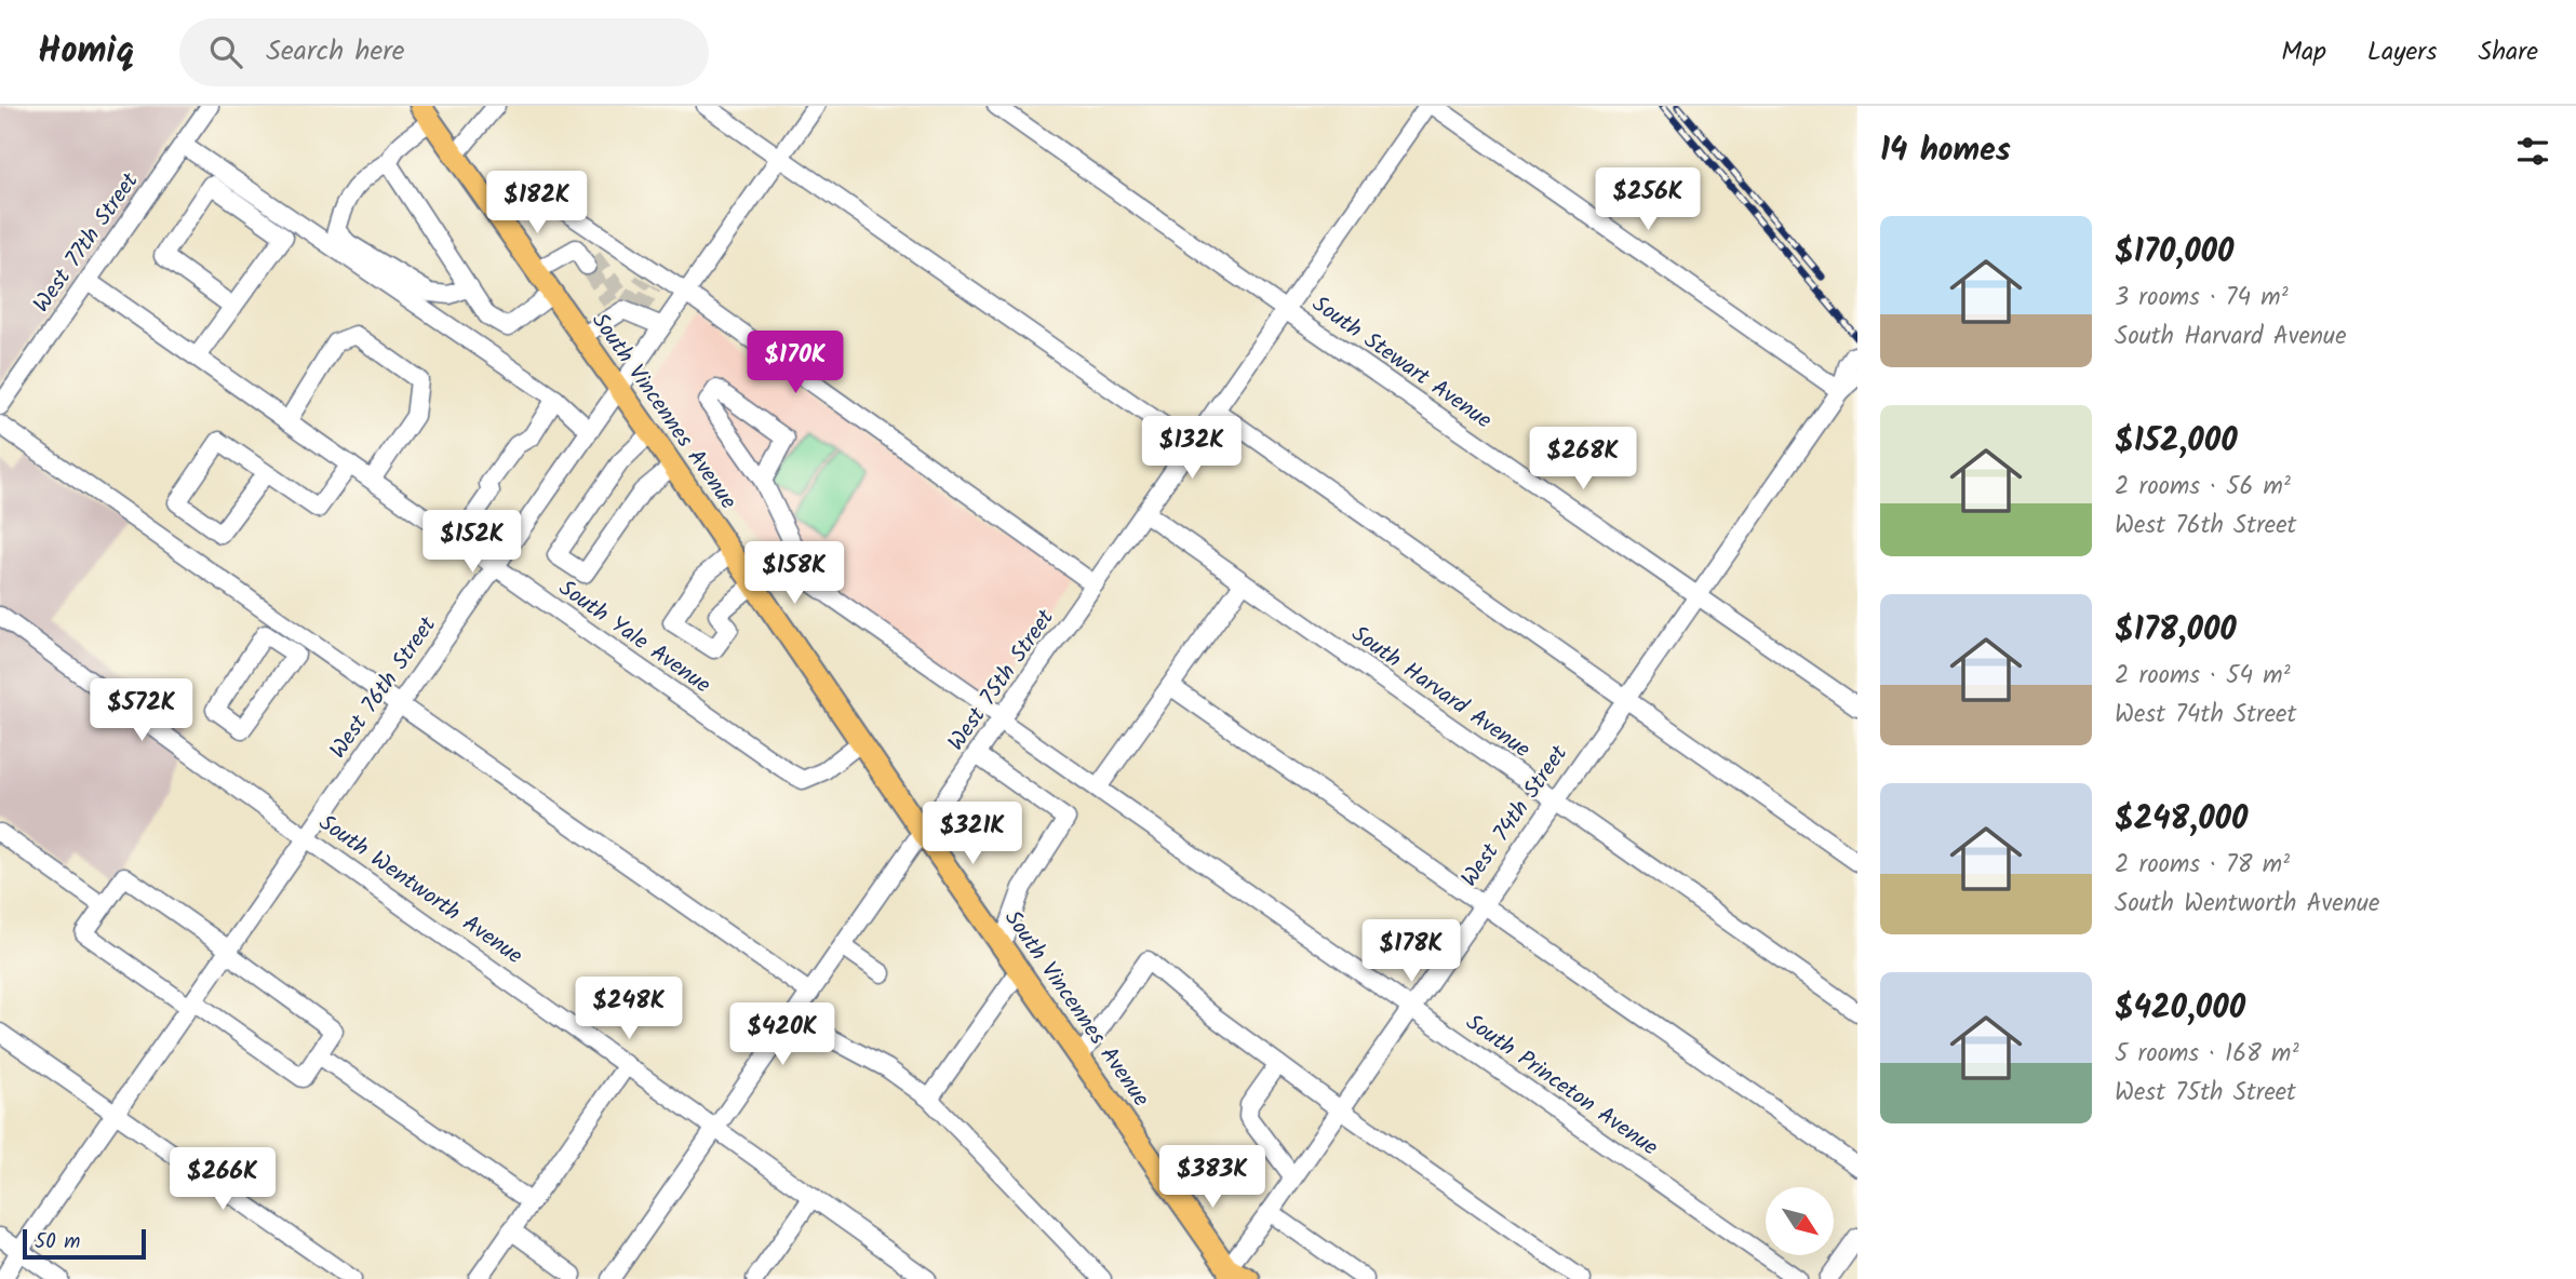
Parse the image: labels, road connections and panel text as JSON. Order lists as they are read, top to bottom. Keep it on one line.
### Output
{"streets":{"main road":["South Vincennes Avenue"],"street":["West 77th Street","South Stewart Avenue","South Yale Avenue","West 75th Street","West 76th Street","South Harvard Avenue","West 74th Street","South Wentworth Avenue","South Princeton Avenue"]},"crossings":[["West 77th Street","South Yale Avenue"],["South Stewart Avenue","West 75th Street"],["South Stewart Avenue","West 74th Street"],["South Vincennes Avenue","South Yale Avenue"],["South Vincennes Avenue","West 75th Street"],["South Vincennes Avenue","West 76th Street"],["South Vincennes Avenue","West 74th Street"],["South Vincennes Avenue","South Princeton Avenue"],["South Yale Avenue","West 76th Street"],["West 75th Street","South Harvard Avenue"],["West 75th Street","South Wentworth Avenue"],["West 75th Street","South Princeton Avenue"],["West 76th Street","South Wentworth Avenue"],["South Harvard Avenue","West 74th Street"],["West 74th Street","South Princeton Avenue"]],"scale_bar":"50 m","north":"bottom right","page":{"header":"Homiq","search":"Search here","nav":["Map","Layers","Share"],"heading":"14 homes","price":["$256K","$182K","$170K","$132K","$268K","$152K","$158K","$572K","$321K","$178K","$248K","$420K","$383K","$266K"],"list":[{"name":"$170,000","note":"3 rooms · 74 m² · South Harvard Avenue"},{"name":"$152,000","note":"2 rooms · 56 m² · West 76th Street"},{"name":"$178,000","note":"2 rooms · 54 m² · West 74th Street"},{"name":"$248,000","note":"2 rooms · 78 m² · South Wentworth Avenue"},{"name":"$420,000","note":"5 rooms · 168 m² · West 75th Street"}],"scale":"50 m"}}
